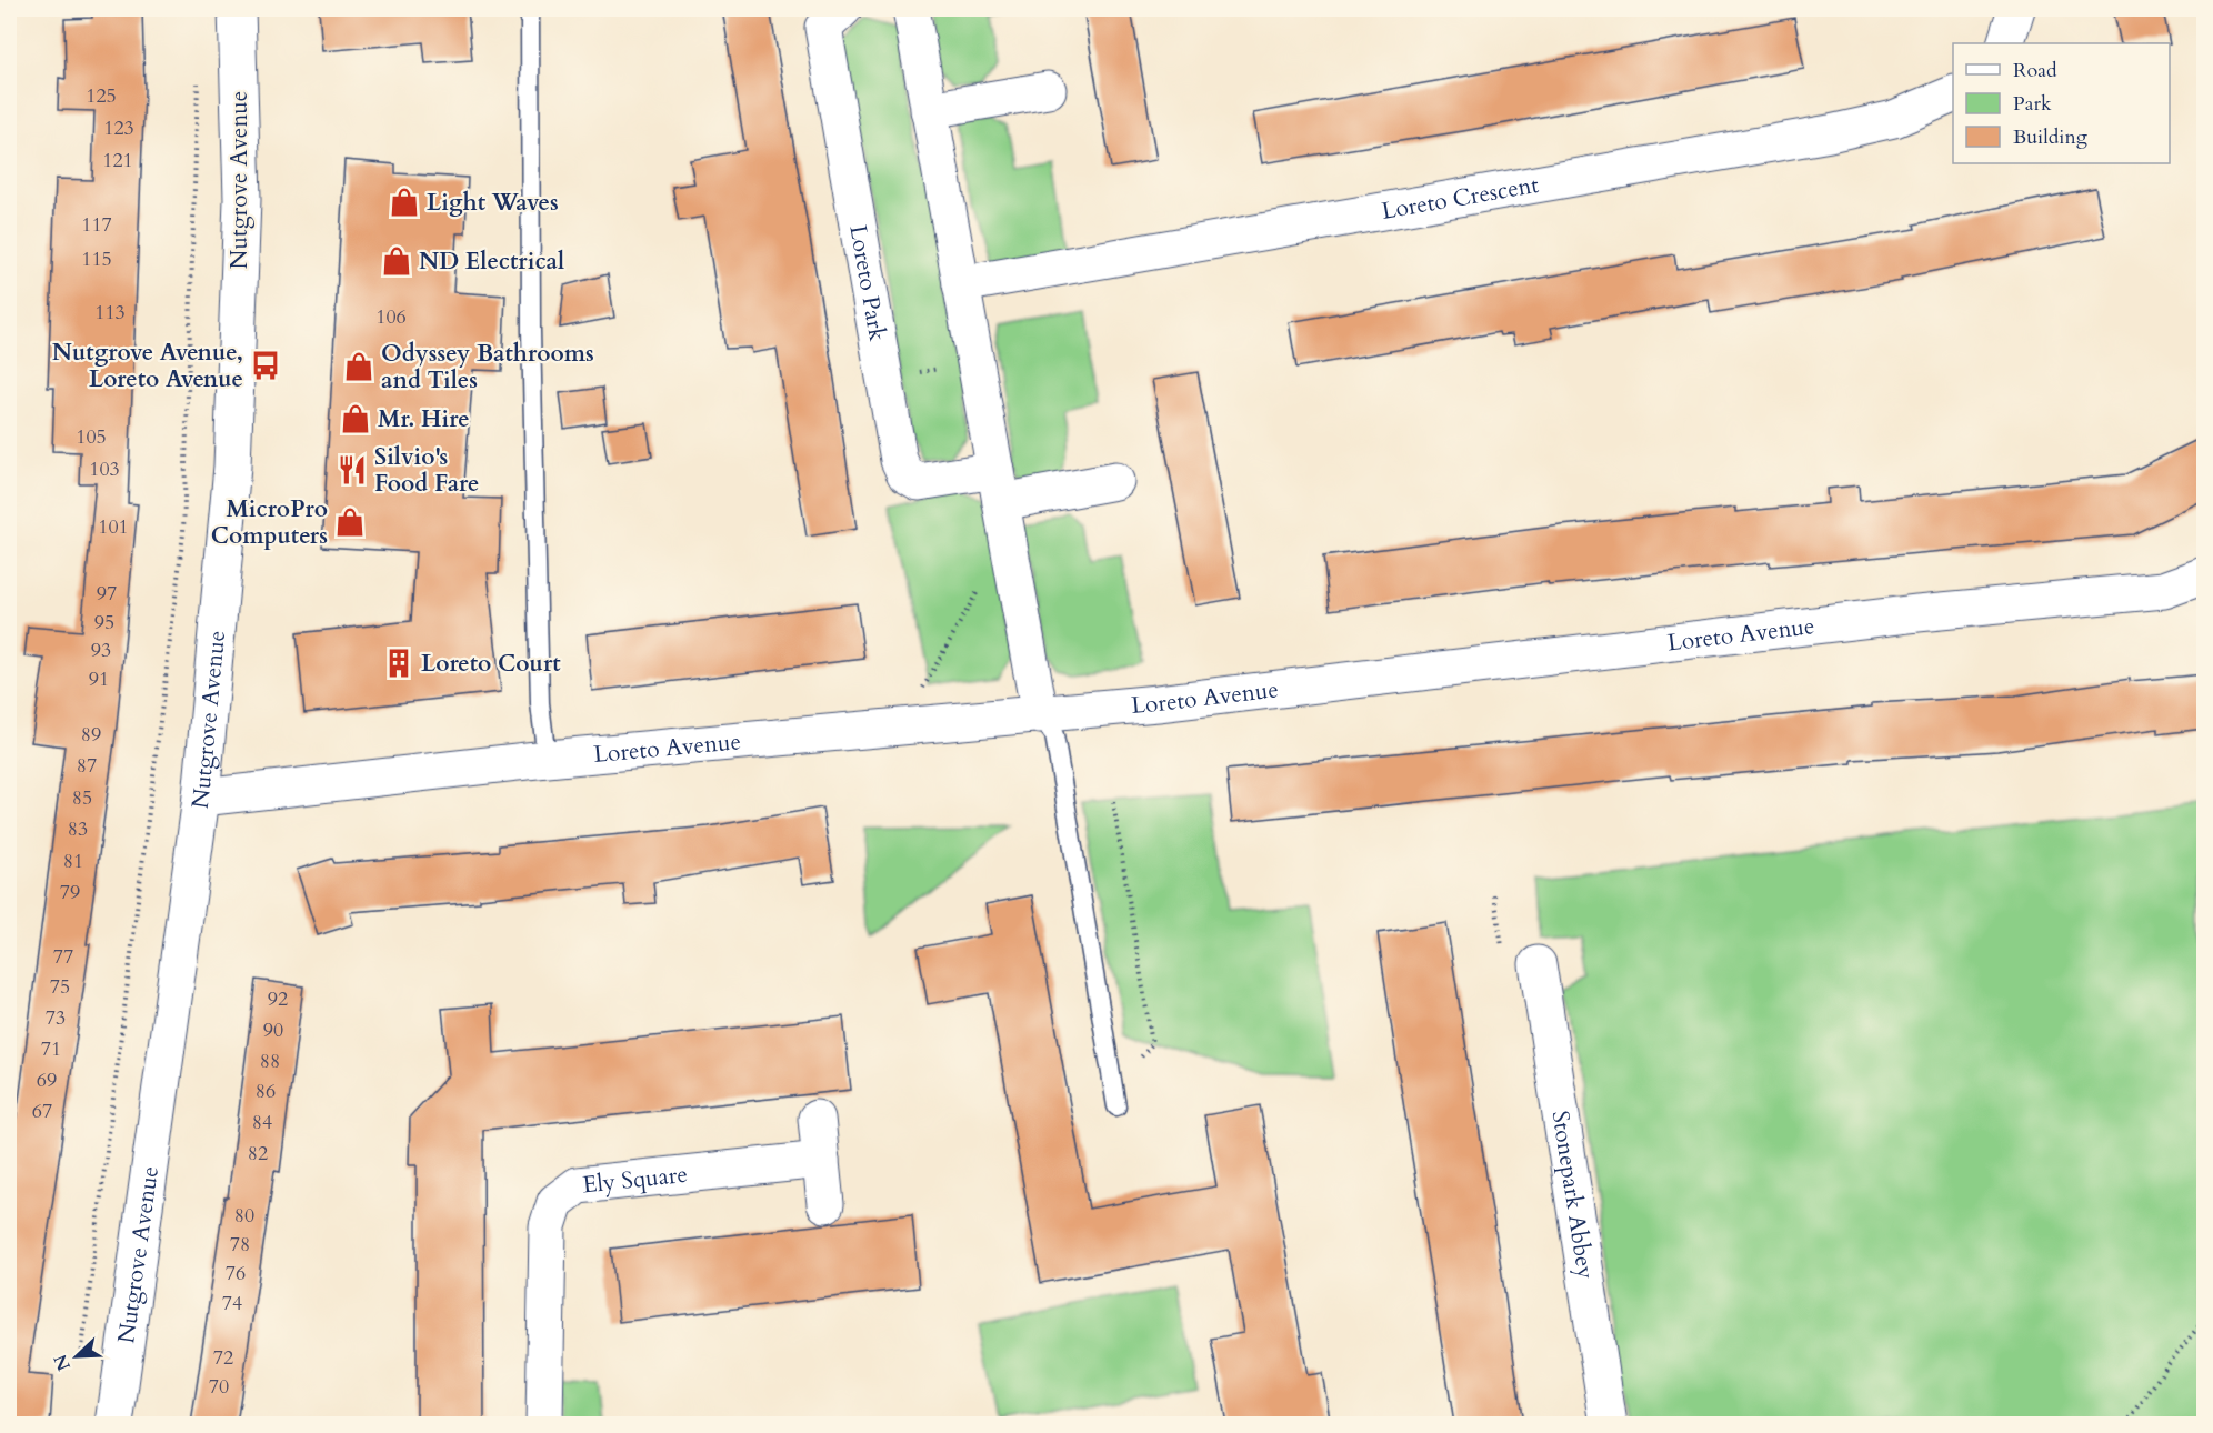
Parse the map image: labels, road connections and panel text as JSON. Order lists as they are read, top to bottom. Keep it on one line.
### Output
{"streets":{"street":["Nutgrove Avenue","Loreto Crescent","Loreto Park","Loreto Avenue","Ely Square","Stonepark Abbey"]},"crossings":[["Nutgrove Avenue","Loreto Avenue"]],"places":{"shop":["Light Waves","ND Electrical","Odyssey Bathrooms and Tiles","Mr. Hire","MicroPro Computers"],"bus stop":["Nutgrove Avenue, Loreto Avenue"],"restaurant":["Silvio's Food Fare"],"building":["Loreto Court"]},"house_numbers":["125","123","121","117","115","113","106","105","103","101","97","95","93","91","89","87","85","83","81","79","77","75","92","73","90","71","88","69","86","67","84","82","80","78","76","74","72","70"],"legend":["Road","Park","Building"],"north":"bottom left"}
